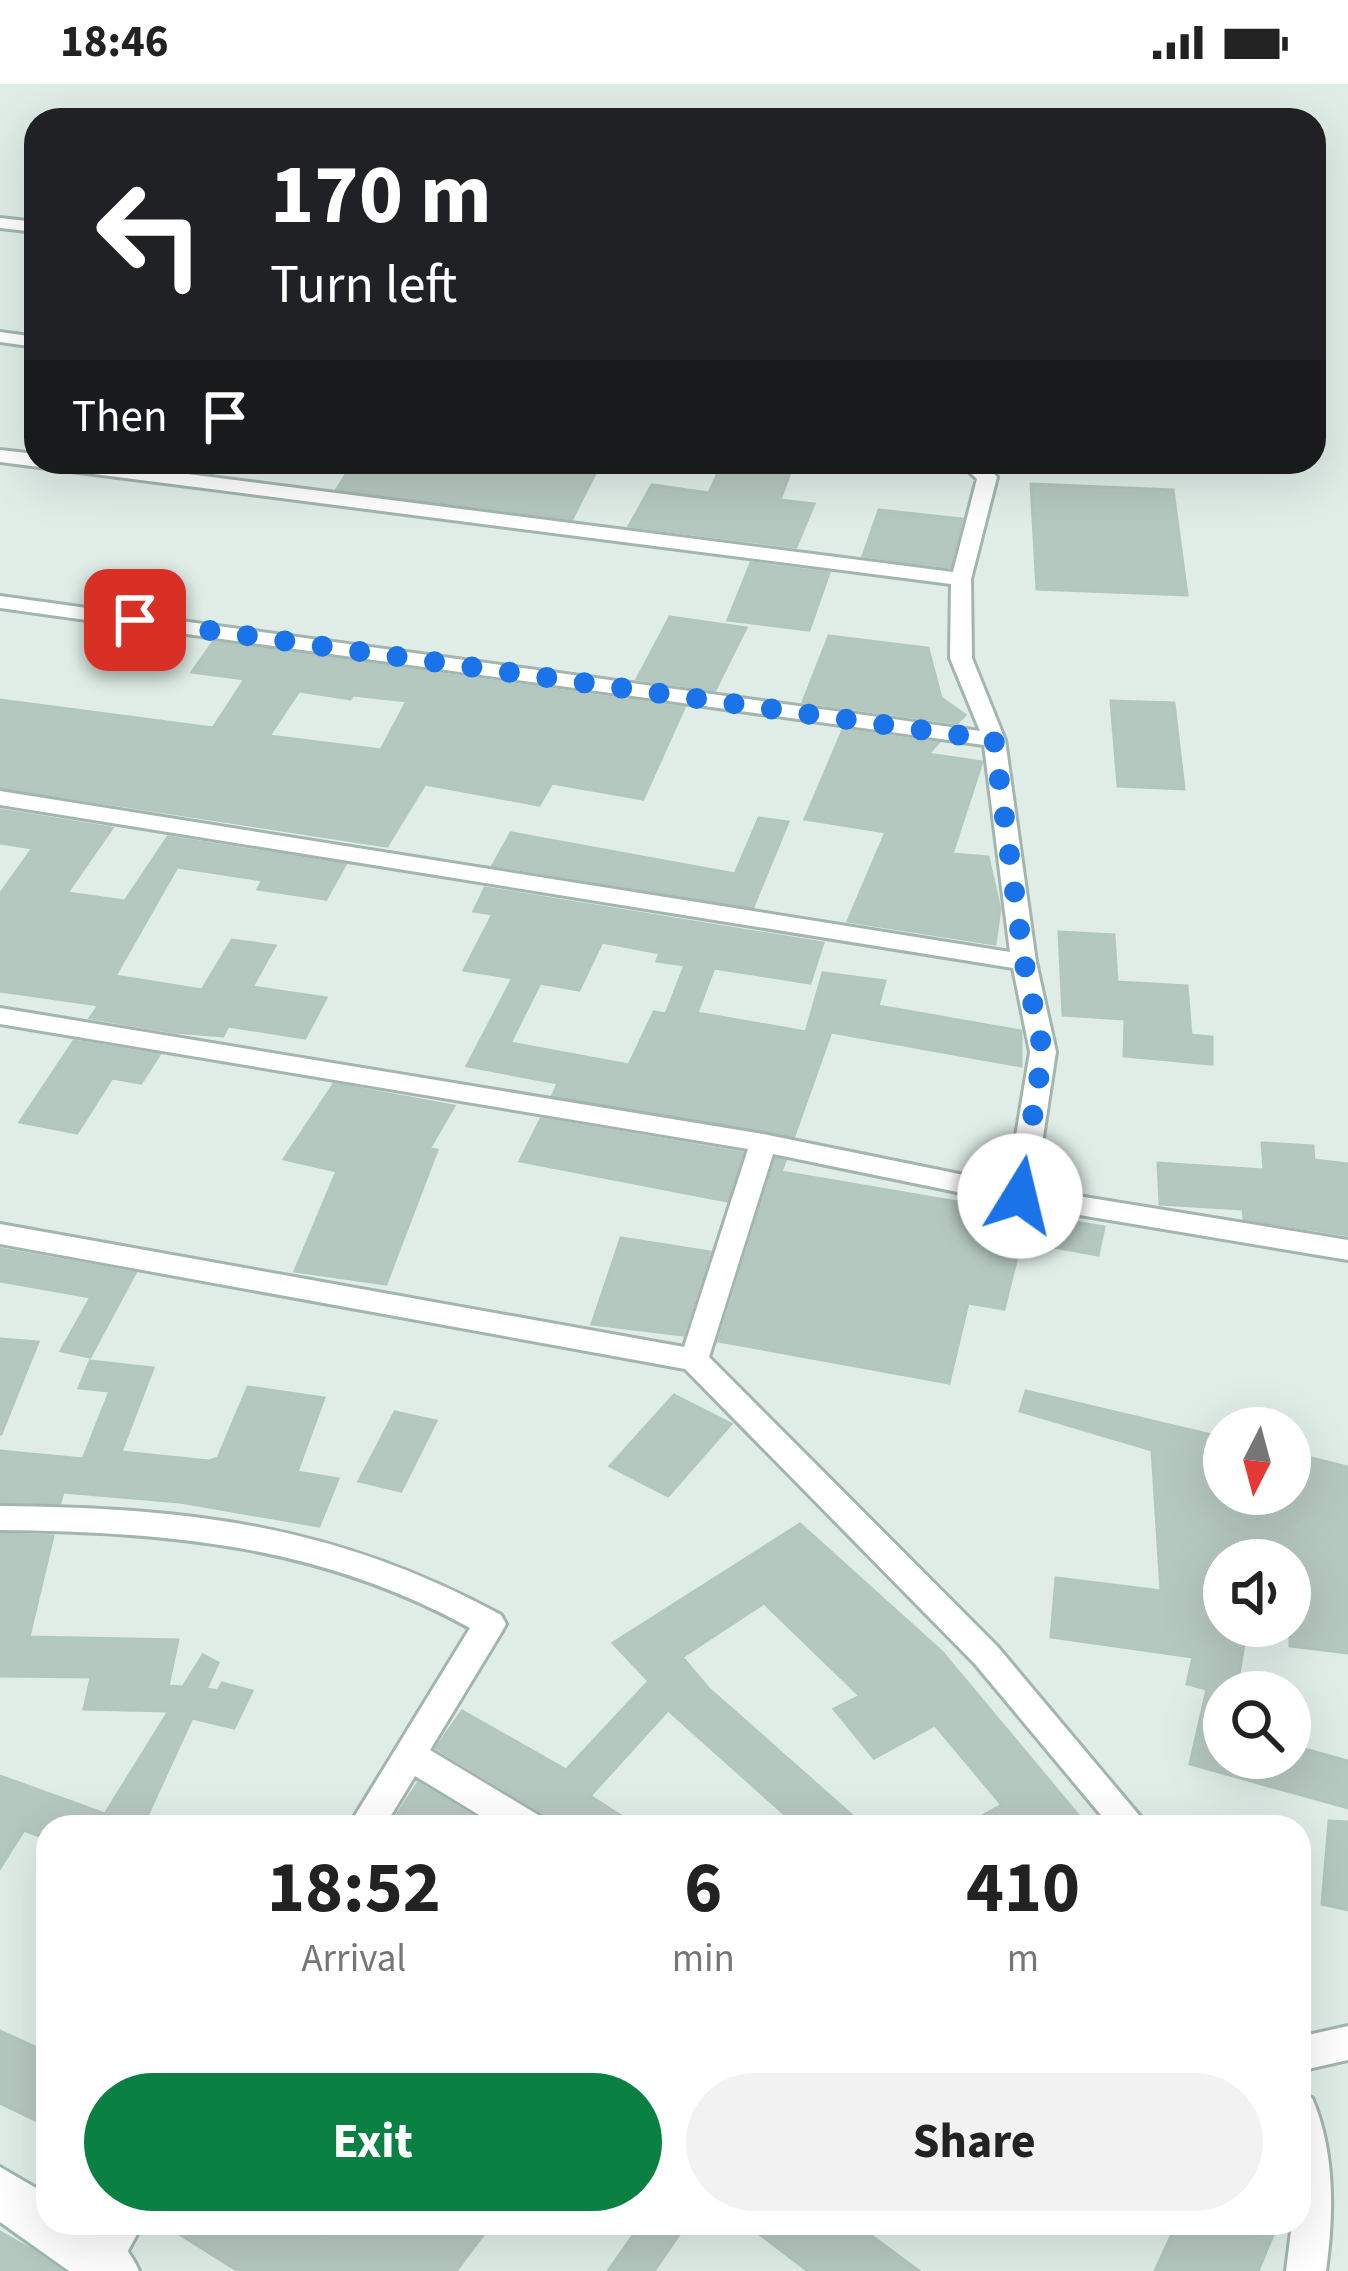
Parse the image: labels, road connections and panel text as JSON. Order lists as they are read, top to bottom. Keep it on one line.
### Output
{"north":"bottom","page":{"status":"18:46","turn":["170 m","Turn left"],"then":"Then","eta":["18:52","Arrival","6","min","410","m"],"buttons":["Exit","Share"]}}
